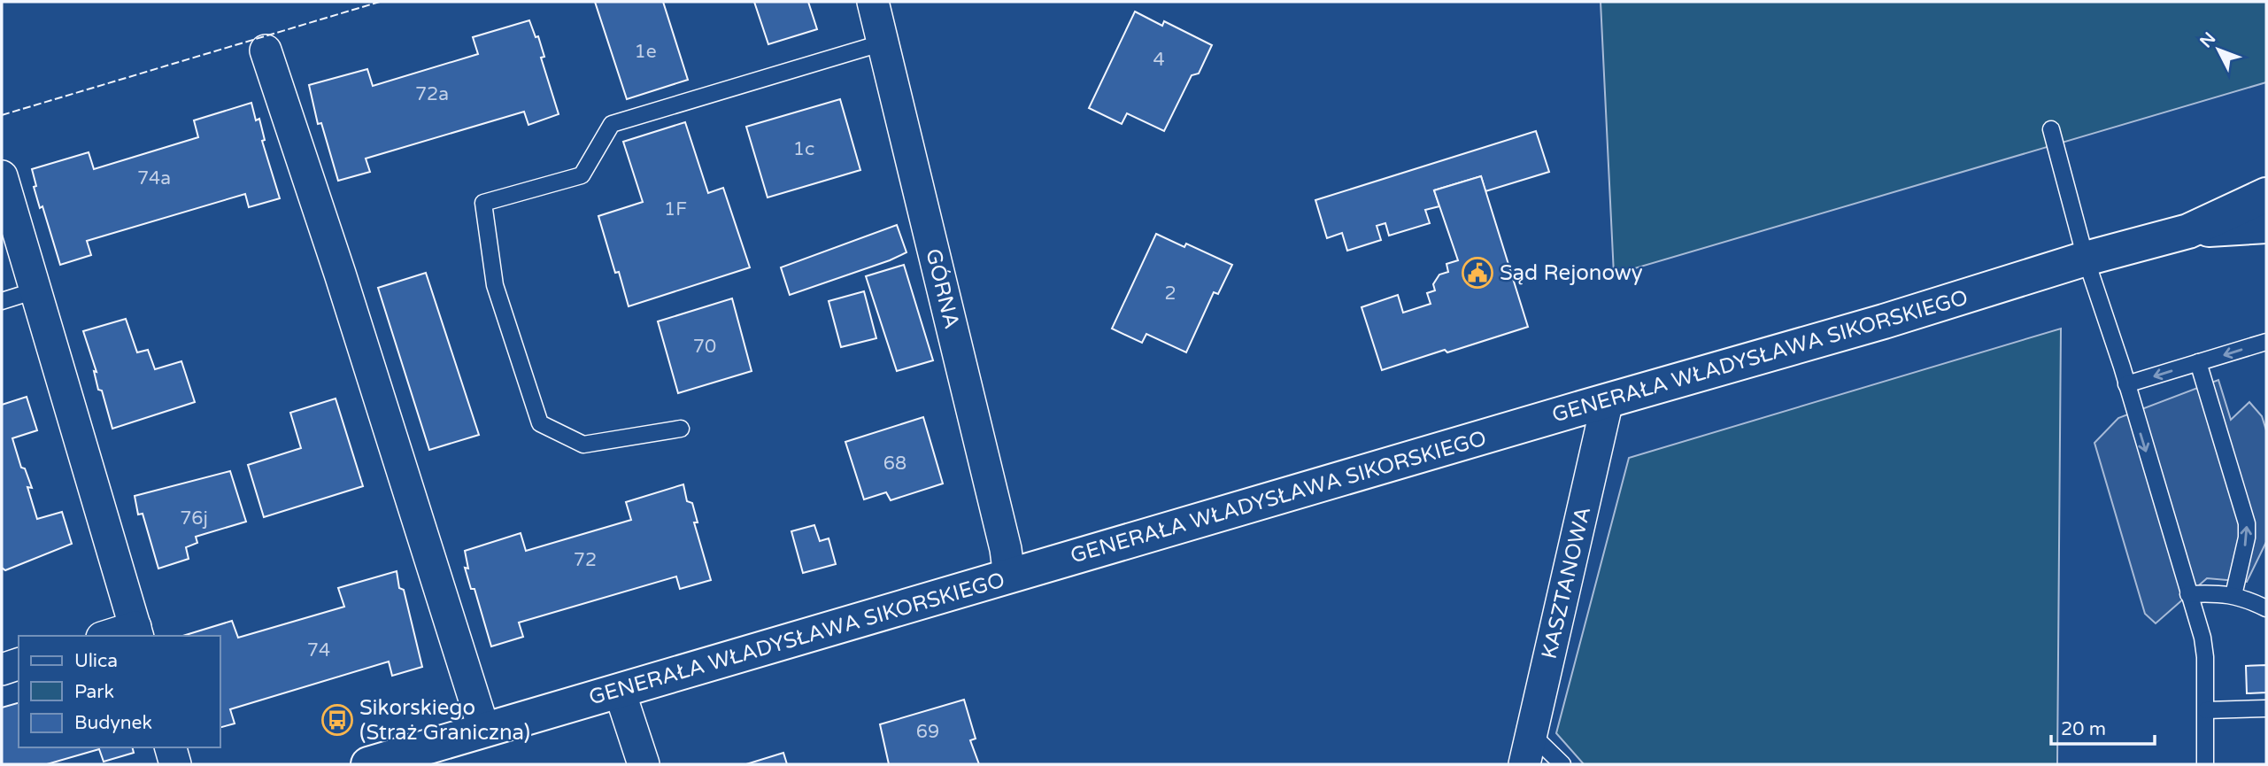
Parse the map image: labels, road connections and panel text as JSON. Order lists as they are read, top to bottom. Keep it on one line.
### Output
{"streets":{"main road":["GENERAŁA WŁADYSŁAWA SIKORSKIEGO"],"street":["GÓRNA","KASZTANOWA"]},"crossings":[["GÓRNA","GENERAŁA WŁADYSŁAWA SIKORSKIEGO"],["GENERAŁA WŁADYSŁAWA SIKORSKIEGO","KASZTANOWA"]],"places":{"public building":["Sąd Rejonowy"],"bus stop":["Sikorskiego (Straż Graniczna)"]},"house_numbers":["1e","4","72a","1c","74a","1F","2","70","68","76j","72","74","69"],"legend":["Ulica","Park","Budynek"],"scale_bar":"20 m","north":"top left"}
